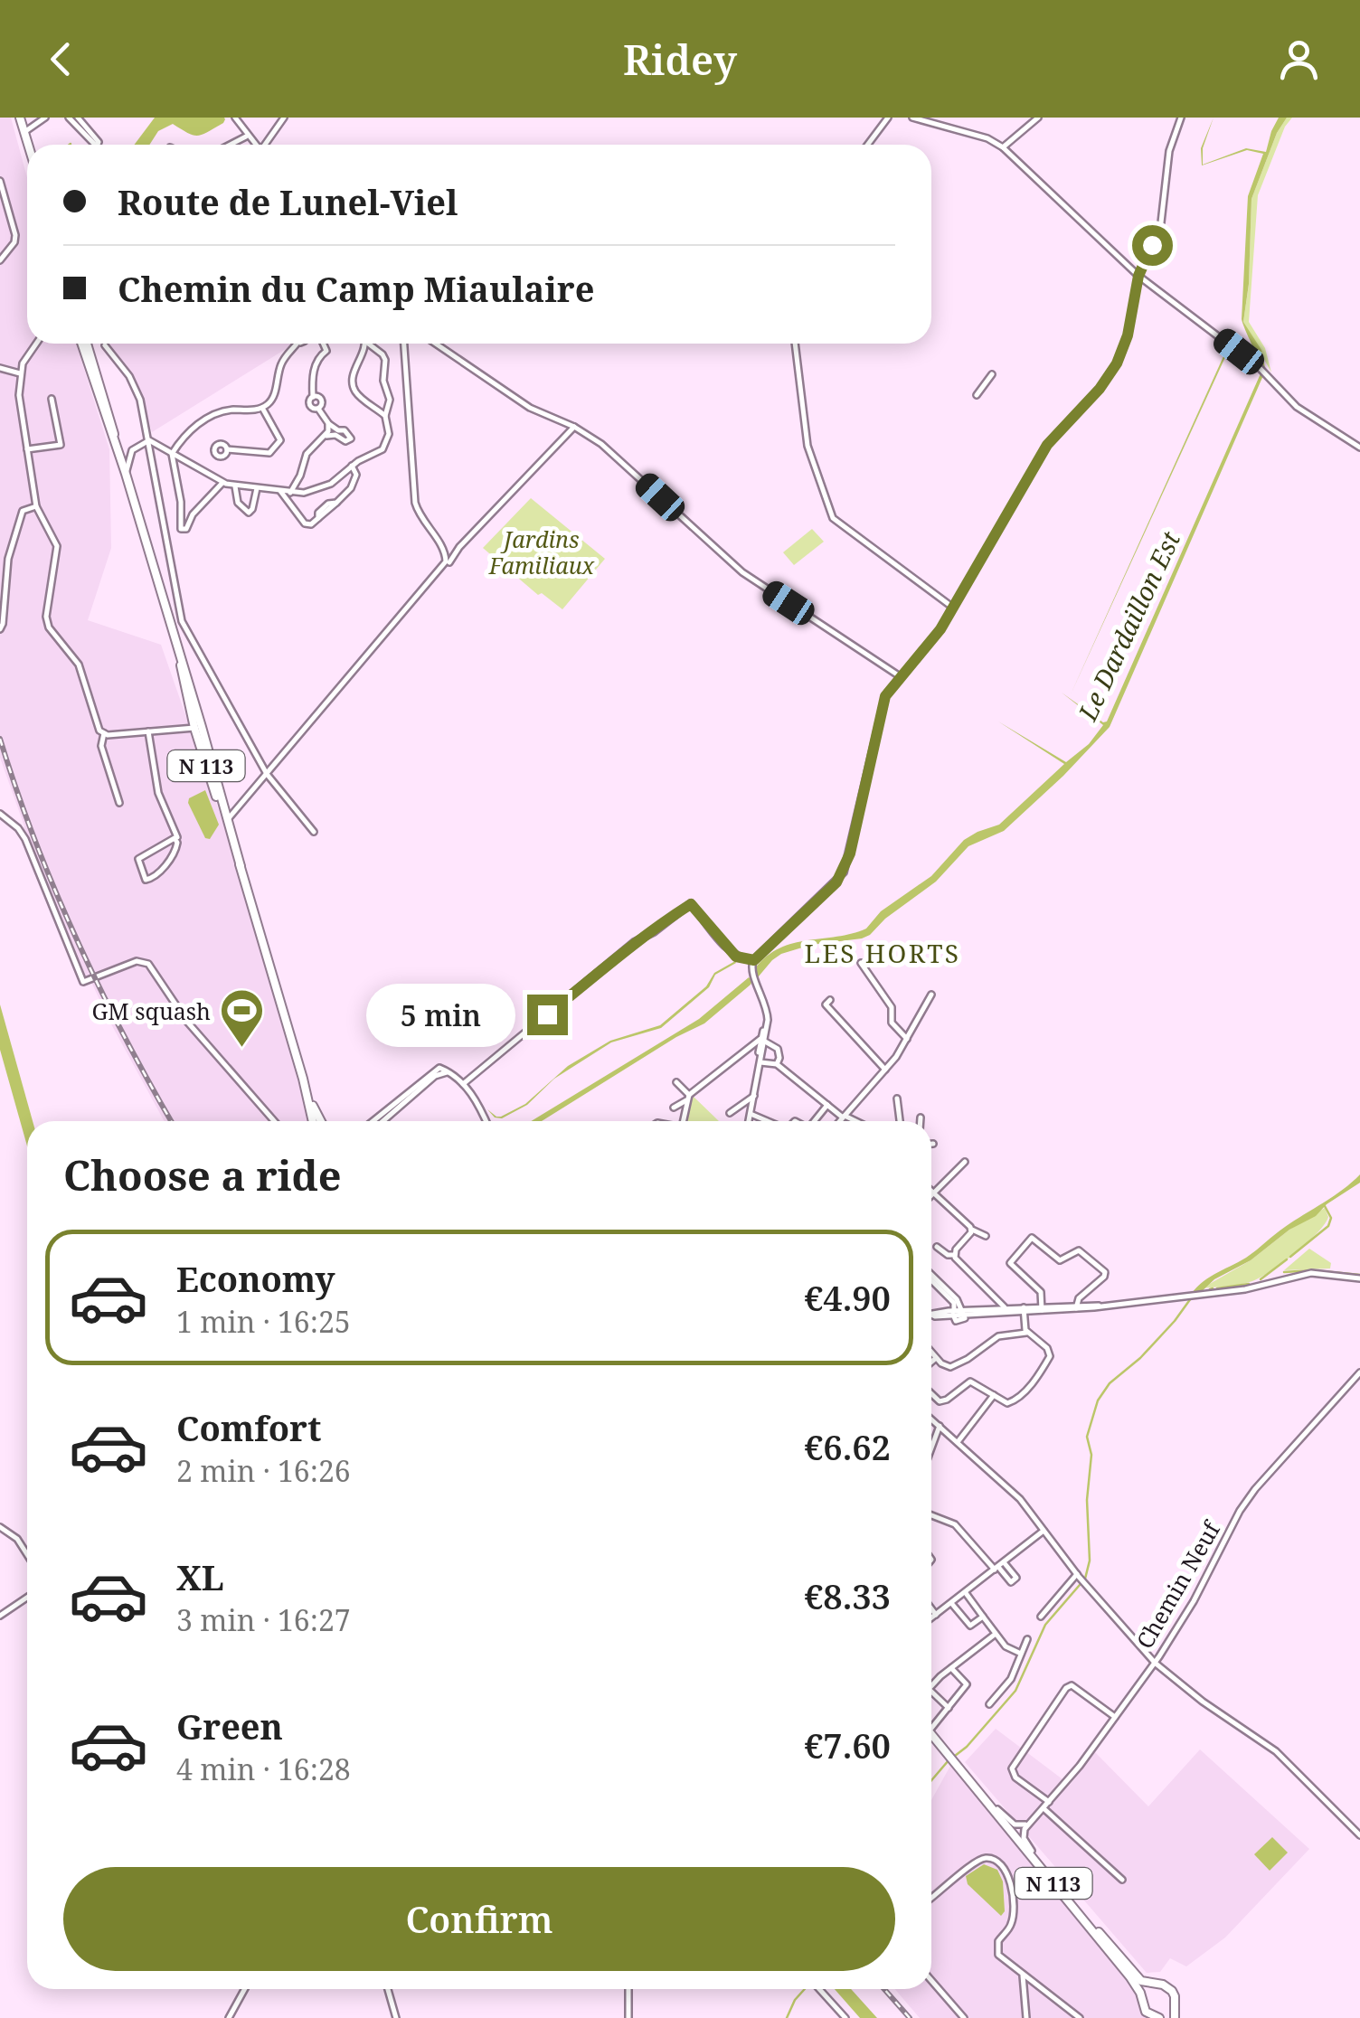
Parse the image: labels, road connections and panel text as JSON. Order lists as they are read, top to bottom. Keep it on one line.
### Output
{"streets":{"main road":["N 113"],"street":["Chemin Neuf"]},"districts":["LES HORTS"],"water":["Le Dardaillon Est"],"parks":["Jardins Familiaux"],"places":{"sports":["GM squash"]},"page":{"header":"Ridey","banner":["Route de Lunel-Viel","Chemin du Camp Miaulaire"],"bubble":"5 min","heading":"Choose a ride","list":[{"name":"Economy","note":"1 min · 16:25","value":"€4.90"},{"name":"Comfort","note":"2 min · 16:26","value":"€6.62"},{"name":"XL","note":"3 min · 16:27","value":"€8.33"},{"name":"Green","note":"4 min · 16:28","value":"€7.60"}],"buttons":"Confirm"}}
